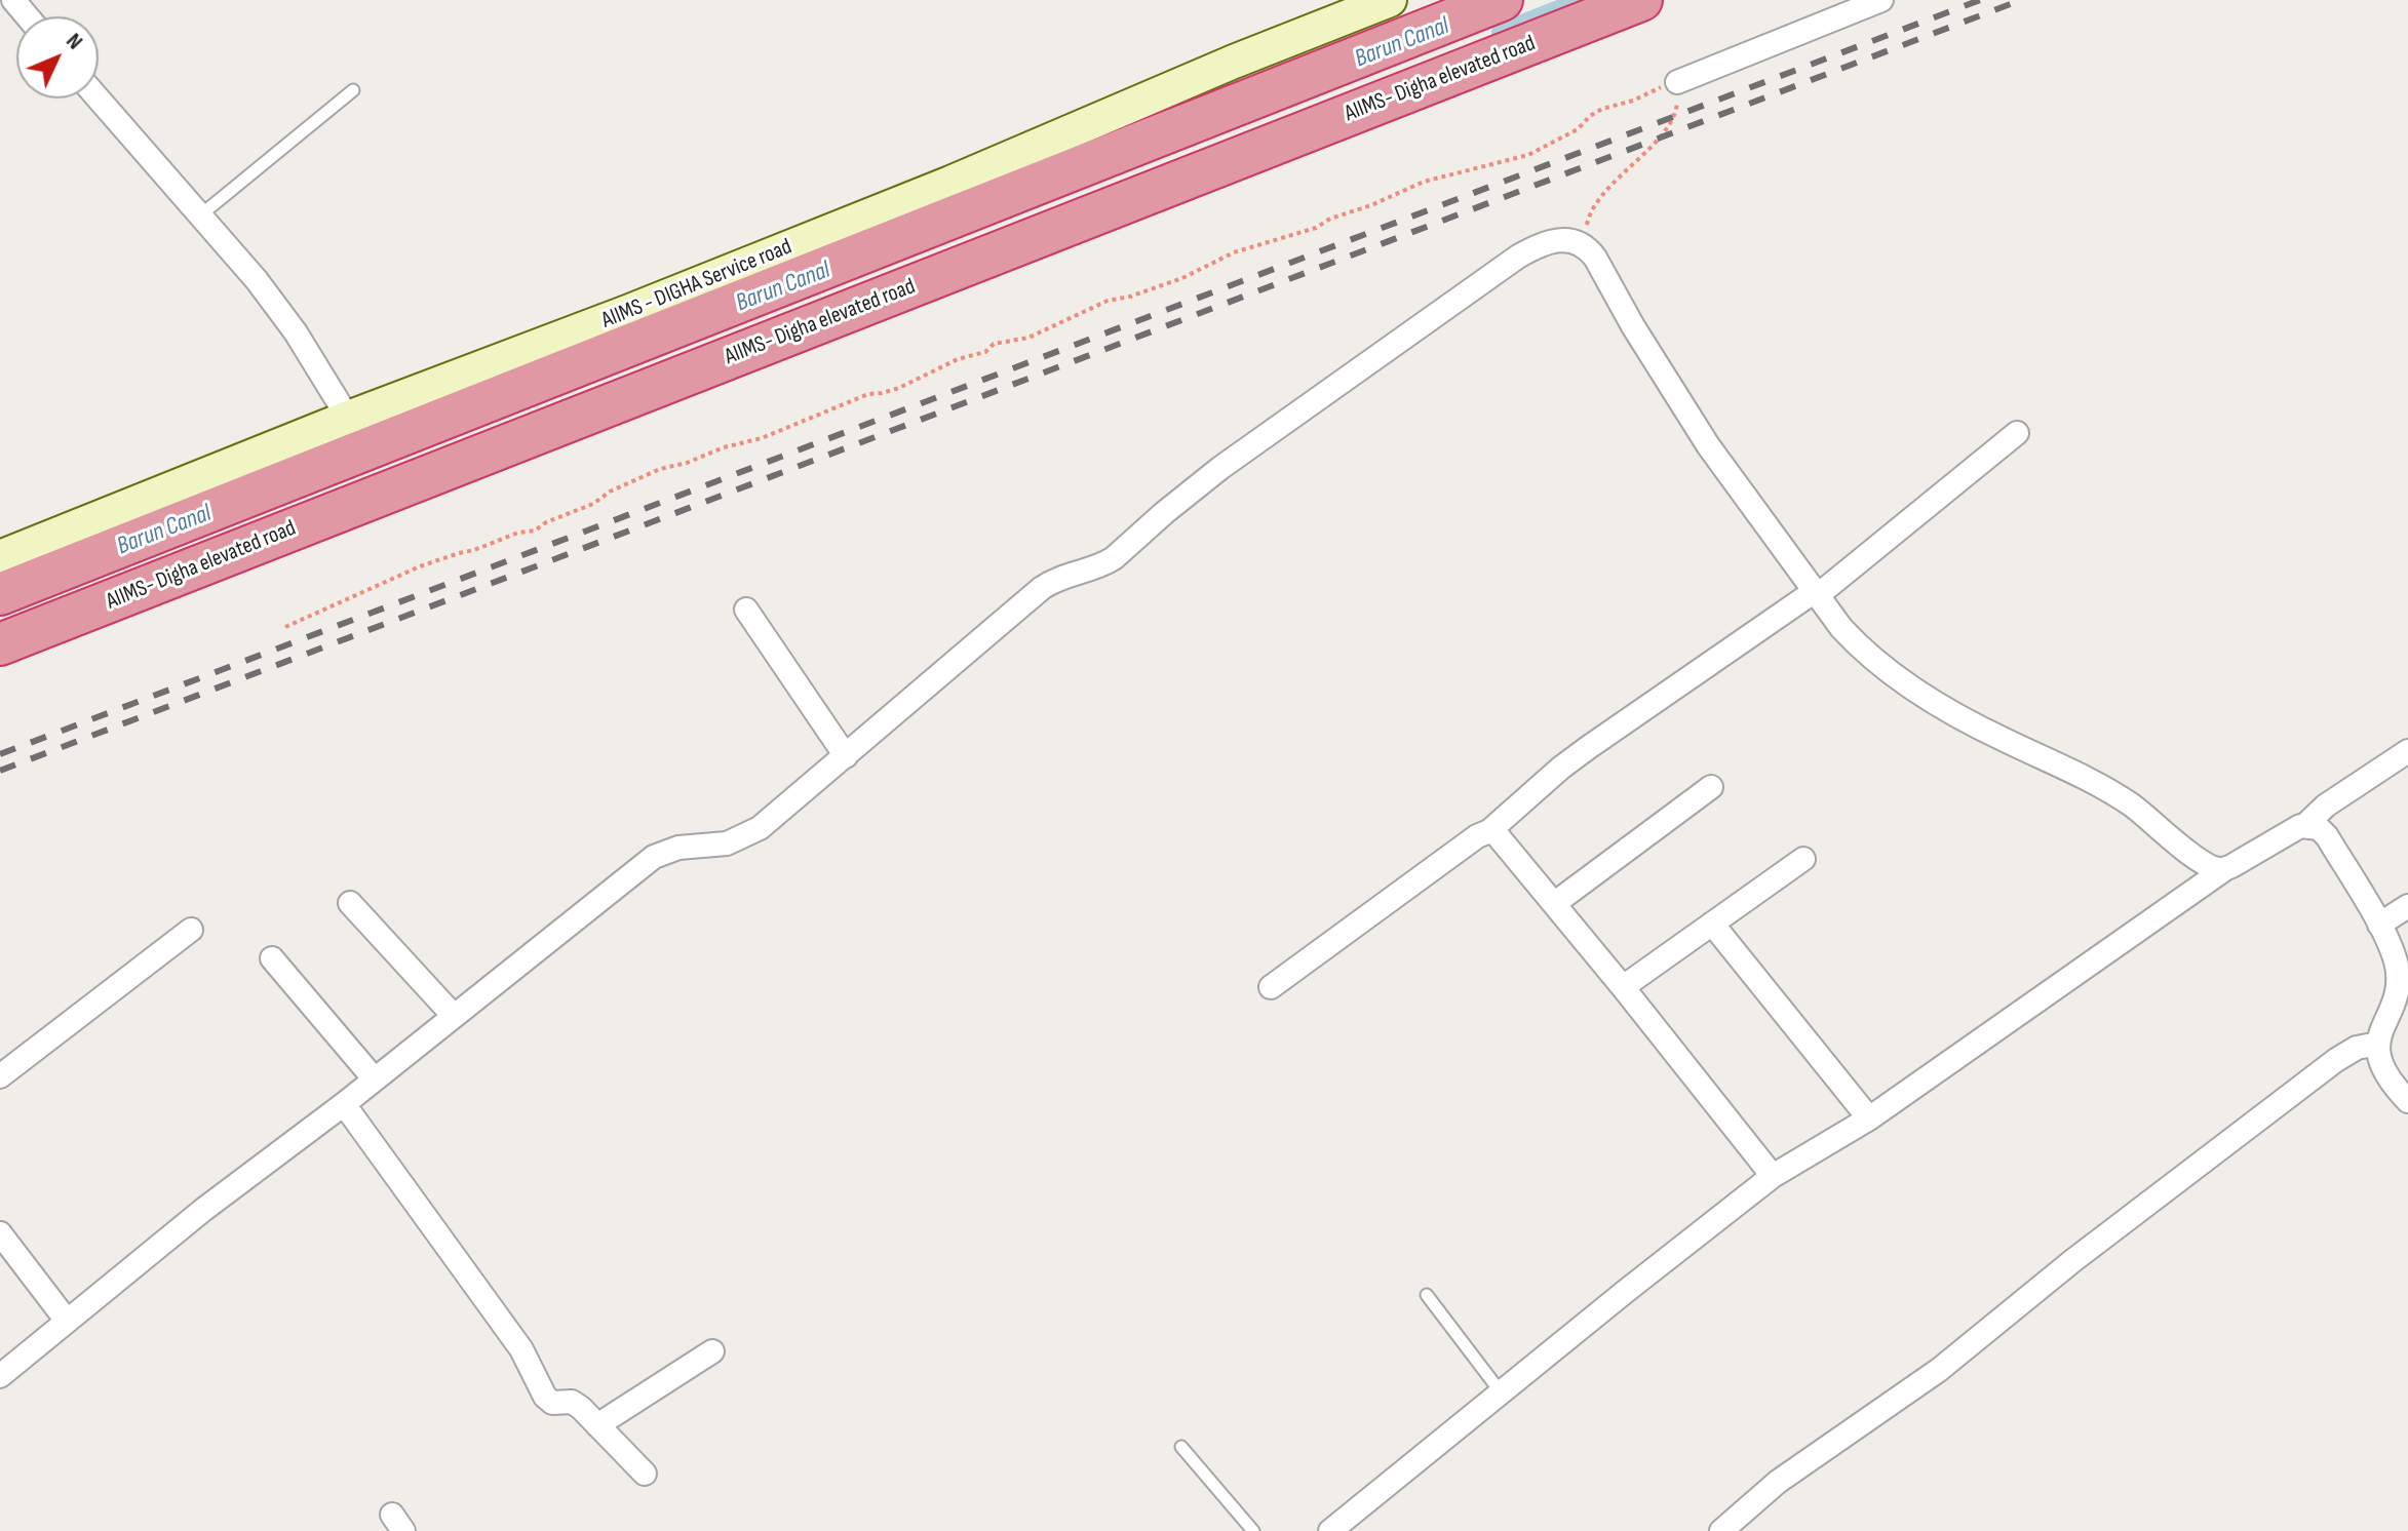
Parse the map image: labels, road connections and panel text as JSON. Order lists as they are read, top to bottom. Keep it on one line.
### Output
{"streets":{"highway":["AIIMS- Digha elevated road"],"main road":["AIIMS - DIGHA Service road"]},"water":["Barun Canal"],"north":"top right"}
